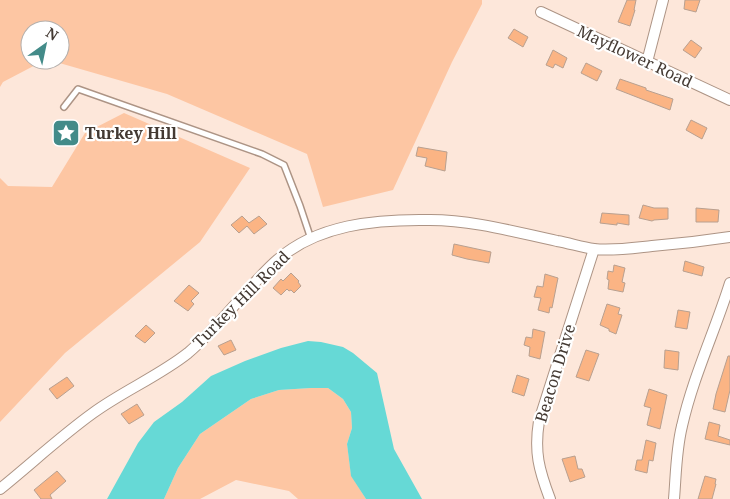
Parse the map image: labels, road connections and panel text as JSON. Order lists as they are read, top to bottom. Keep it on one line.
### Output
{"streets":{"street":["Mayflower Road","Turkey Hill Road","Beacon Drive"]},"crossings":[["Turkey Hill Road","Beacon Drive"]],"places":{"place":["Turkey Hill"]},"north":"top right"}
